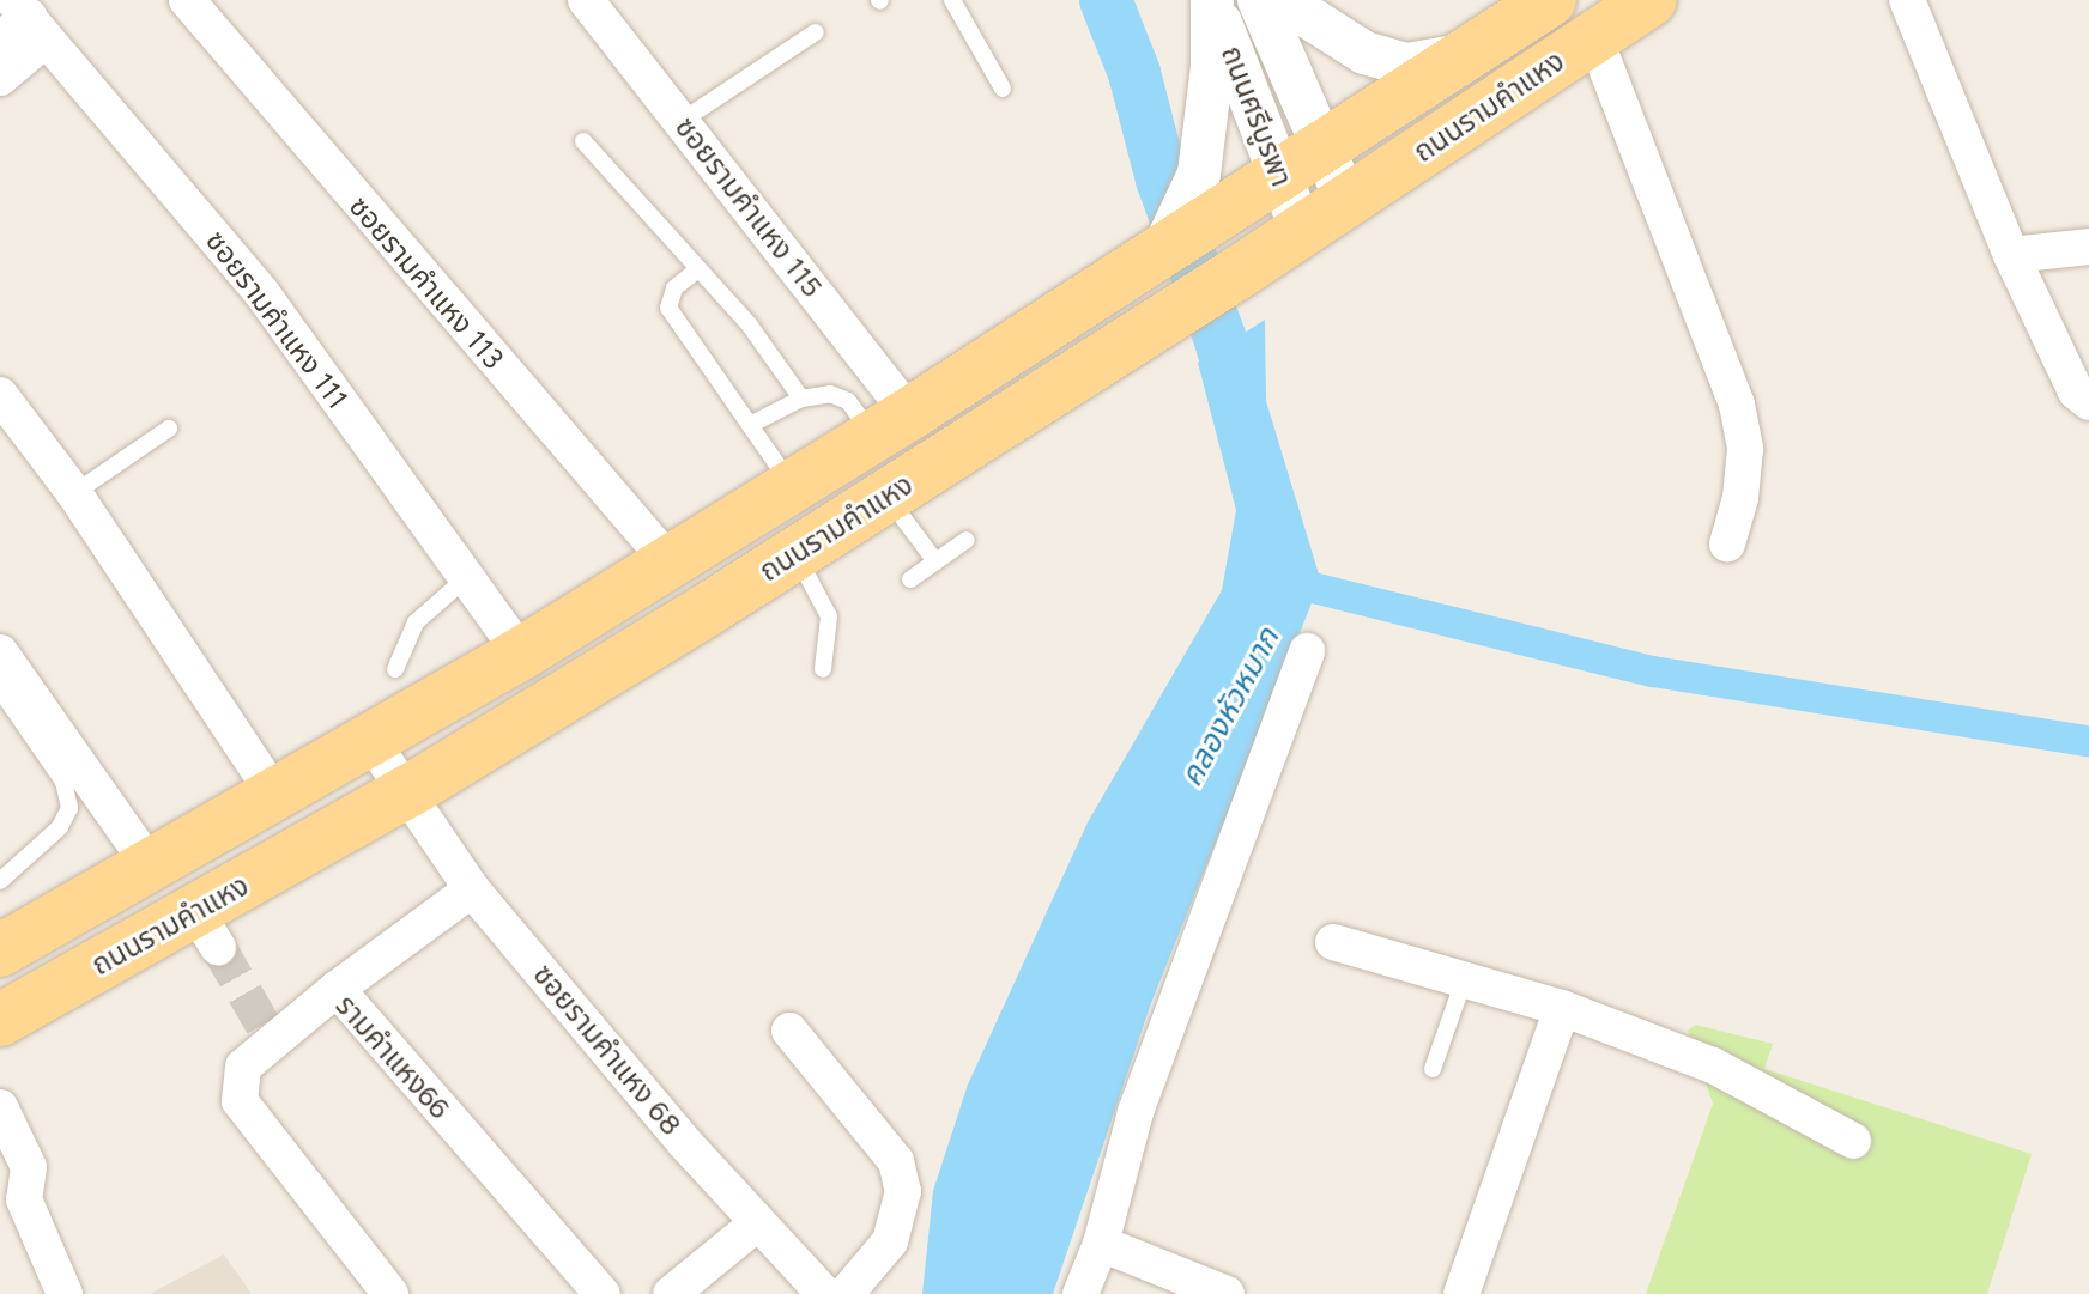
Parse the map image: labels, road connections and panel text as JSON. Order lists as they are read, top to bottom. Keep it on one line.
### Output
{"streets":{"main road":["ถนนรามคำแหง"],"street":["ถนนศรีบูรพา","ซอยรามคำแหง 115","ซอยรามคำแหง 113","ซอยรามคำแหง 111","ซอยรามคำแหง 68","รามคำแหง66"]},"crossings":[["ถนนรามคำแหง","ถนนศรีบูรพา"],["ถนนรามคำแหง","ซอยรามคำแหง 115"],["ถนนรามคำแหง","ซอยรามคำแหง 113"],["ถนนรามคำแหง","ซอยรามคำแหง 111"],["ถนนรามคำแหง","ซอยรามคำแหง 68"]],"water":["คลองหัวหมาก"]}
